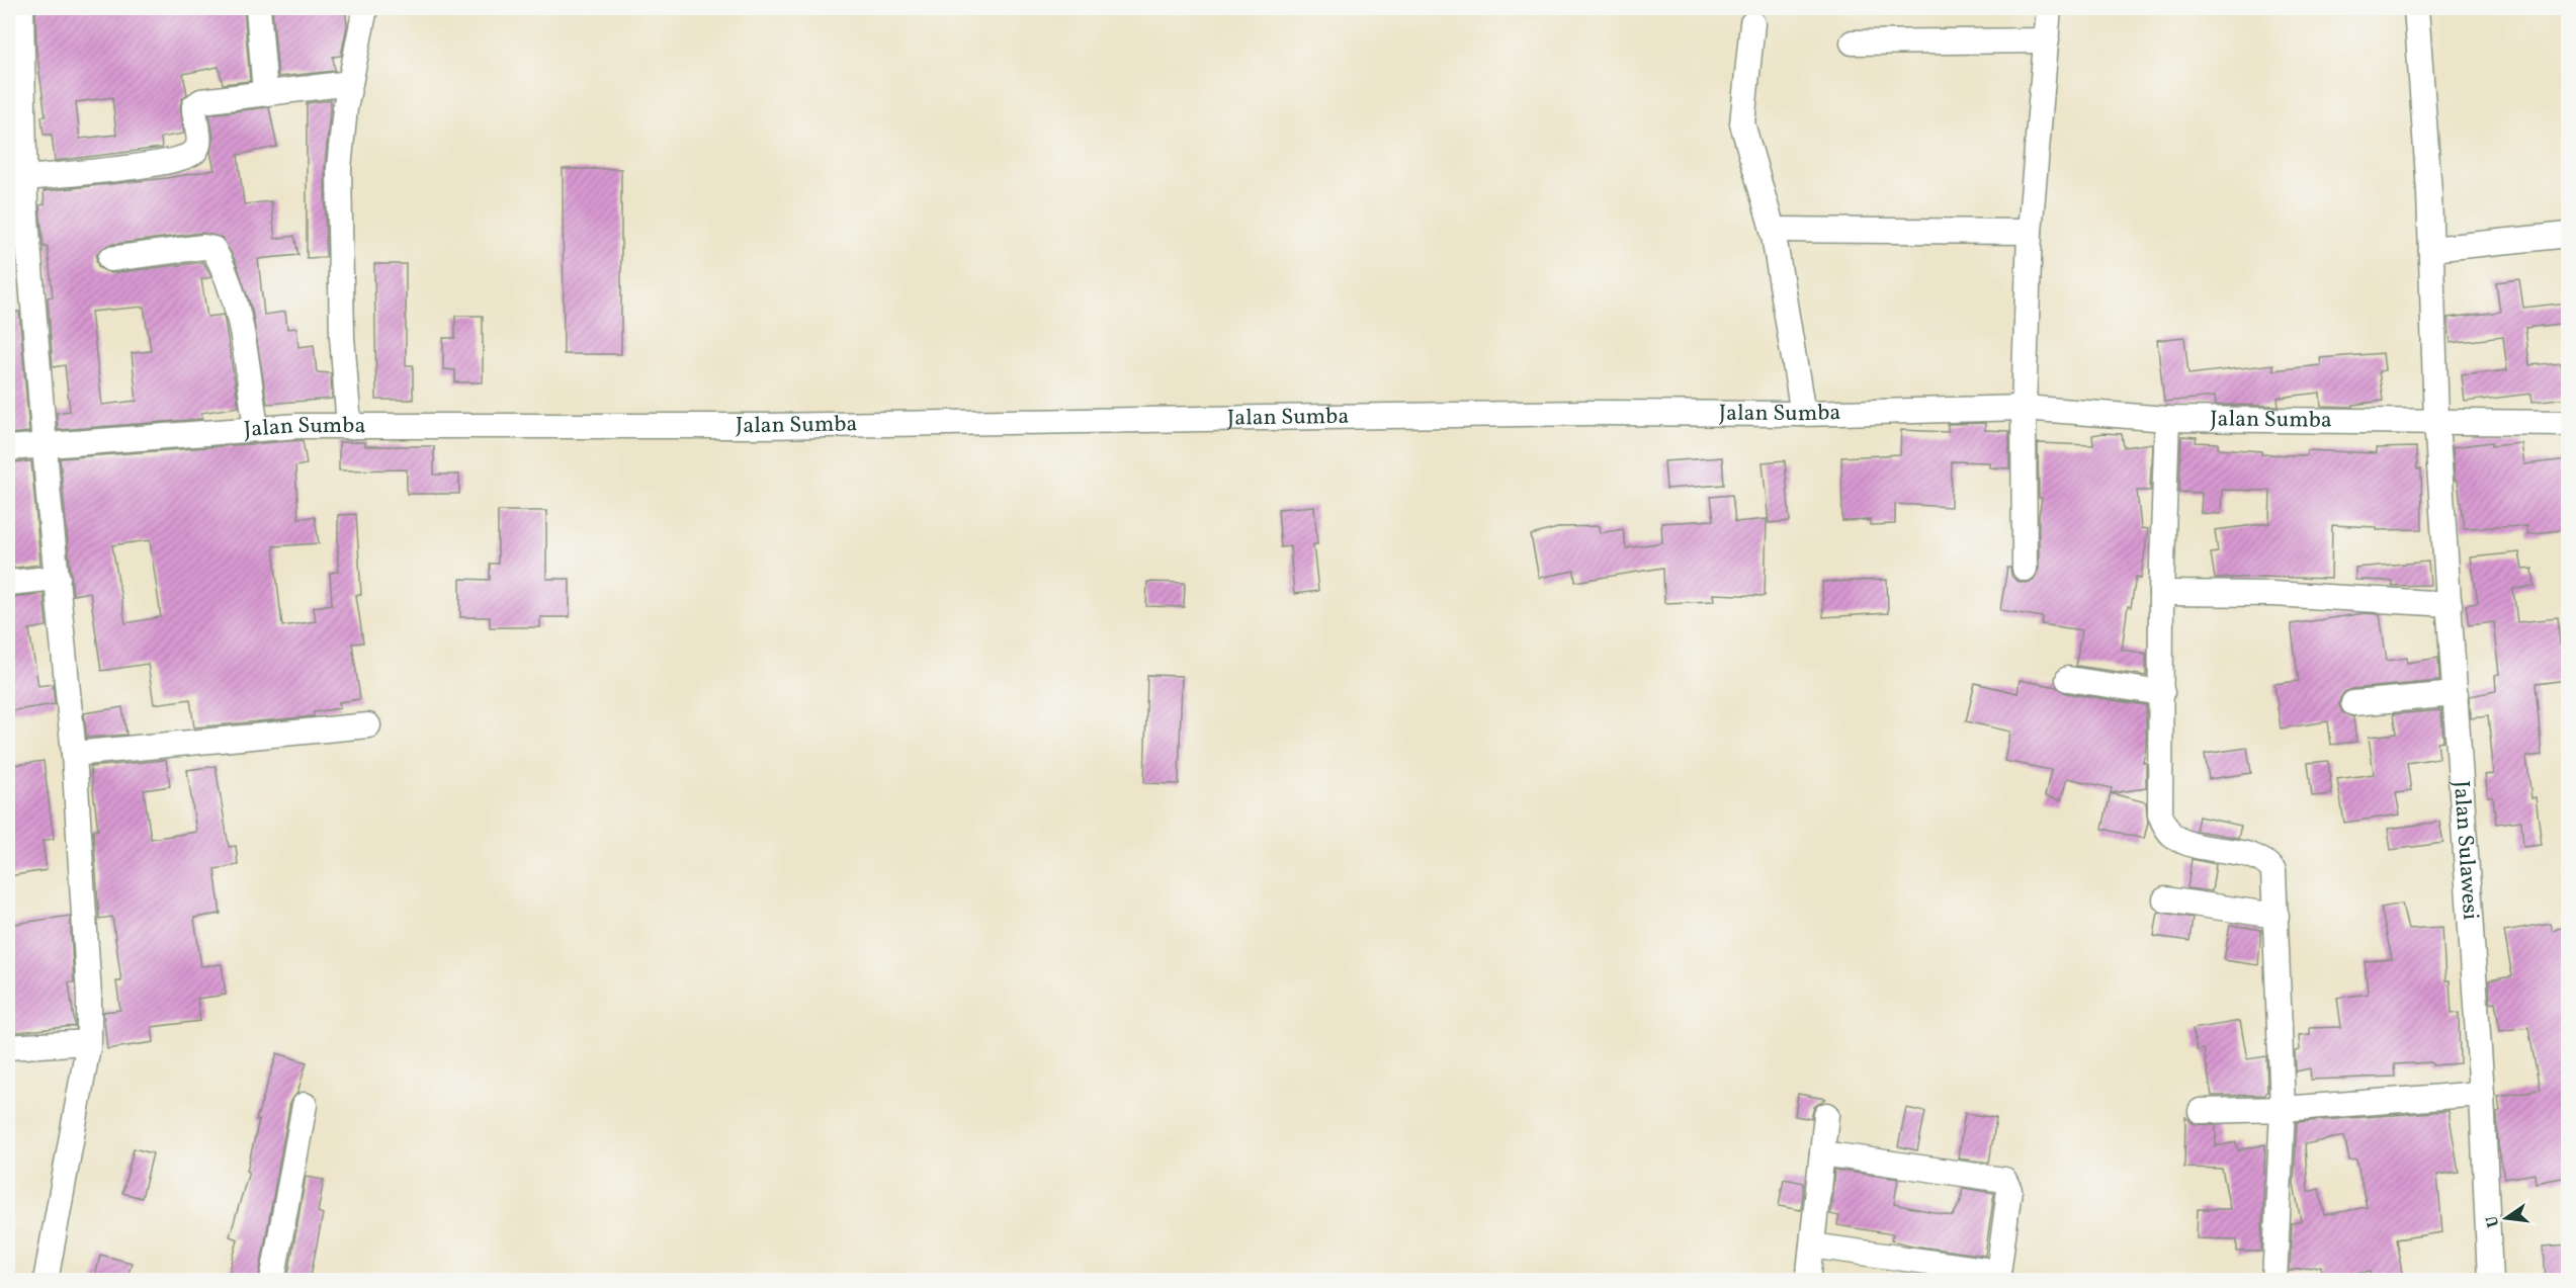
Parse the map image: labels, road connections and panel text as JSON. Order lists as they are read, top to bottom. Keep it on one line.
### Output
{"streets":{"street":["Jalan Sumba","Jalan Sulawesi"]},"crossings":[["Jalan Sumba","Jalan Sulawesi"]],"north":"left"}
